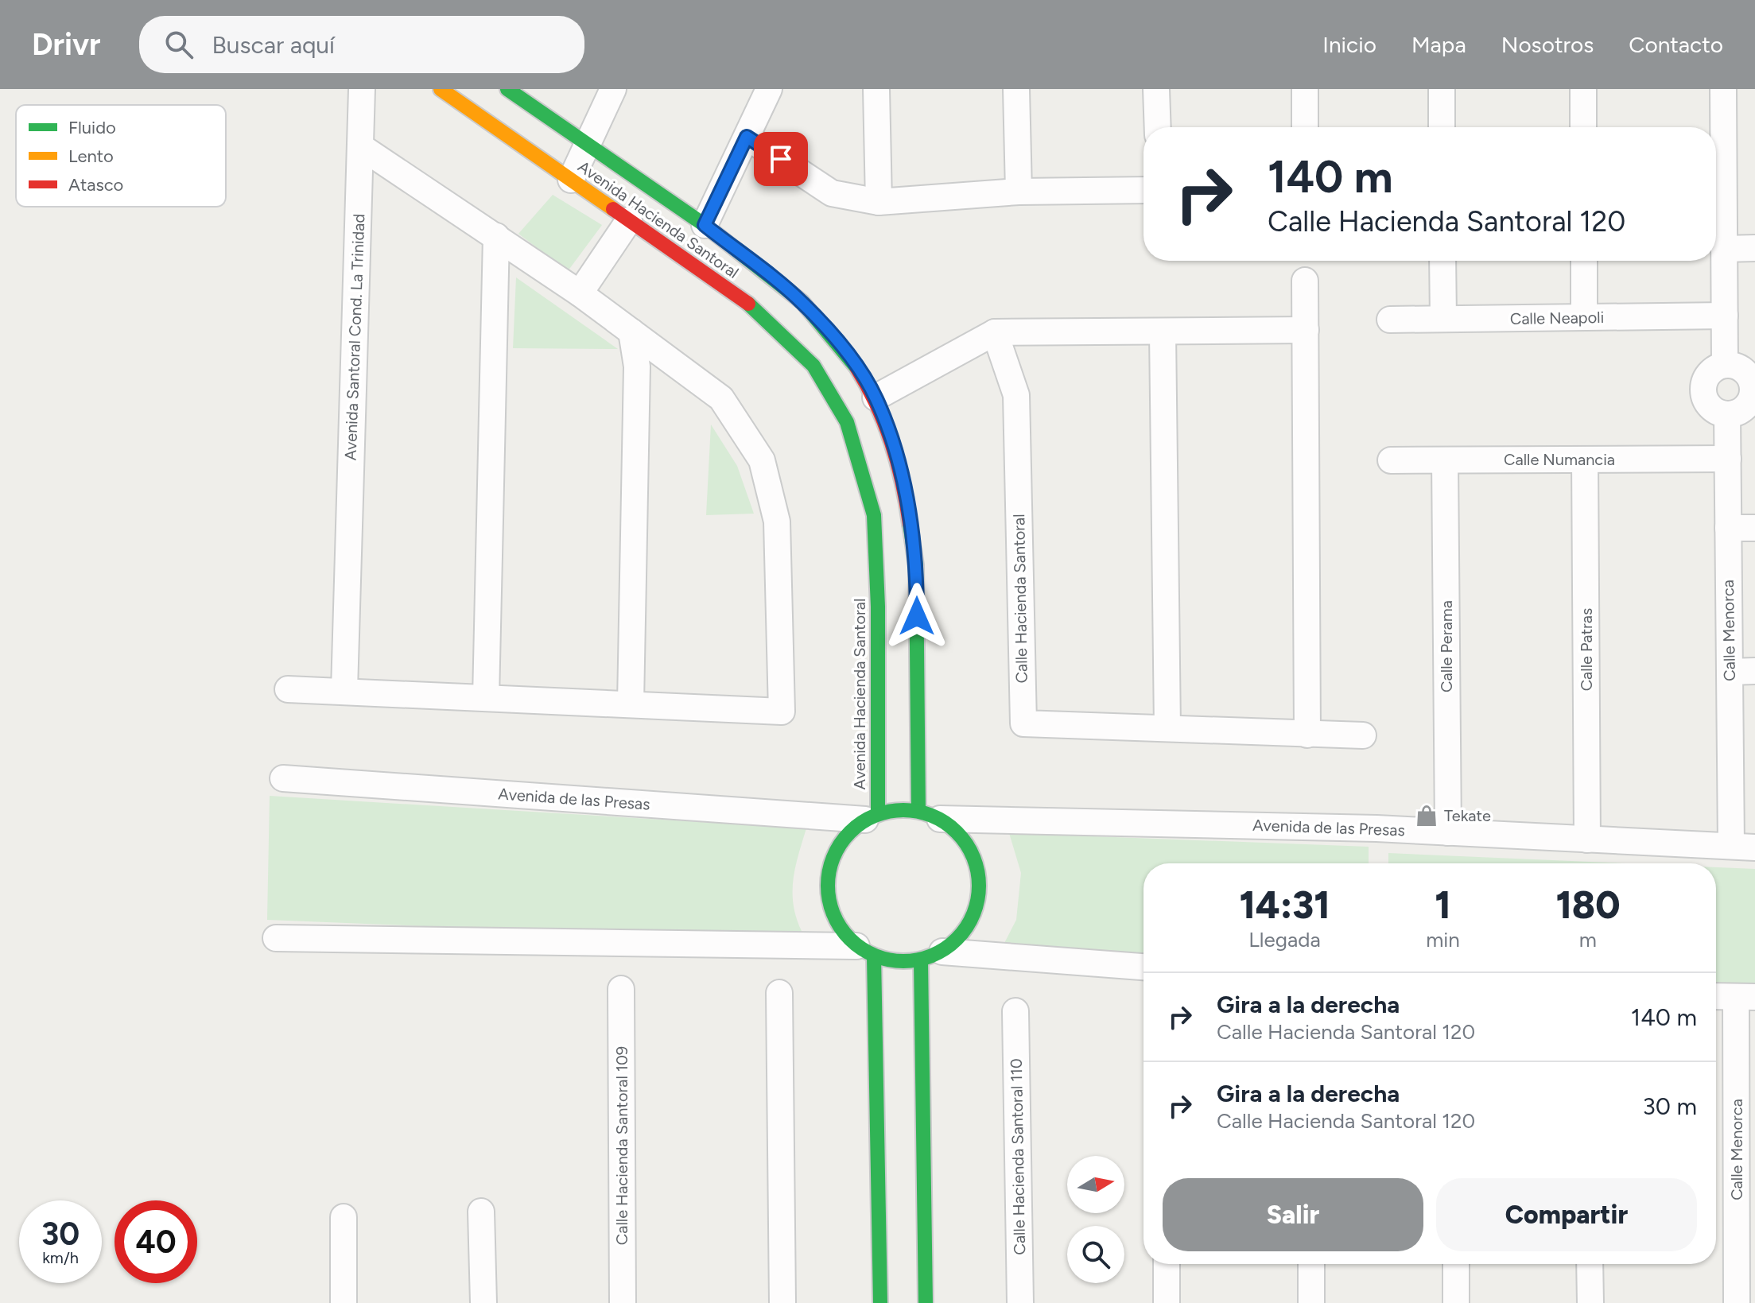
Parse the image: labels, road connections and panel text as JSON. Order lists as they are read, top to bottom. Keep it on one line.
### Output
{"streets":{"street":["Avenida Hacienda Santoral","Calle Neapoli","Avenida Santoral Cond. La Trinidad","Calle Numancia","Calle Hacienda Santoral","Calle Menorca","Calle Perama","Calle Patras","Avenida de las Presas","Calle Hacienda Santoral 109","Calle Hacienda Santoral 110"]},"crossings":[["Avenida Hacienda Santoral","Avenida de las Presas"],["Calle Numancia","Calle Menorca"],["Calle Numancia","Calle Perama"],["Calle Numancia","Calle Patras"],["Calle Menorca","Avenida de las Presas"],["Calle Perama","Avenida de las Presas"],["Calle Patras","Avenida de las Presas"]],"places":{"shop":["Tekate"]},"legend":["Fluido","Lento","Atasco"],"north":"right","page":{"header":"Drivr","search":"Buscar aquí","nav":["Inicio","Mapa","Nosotros","Contacto"],"turn":["140 m","Calle Hacienda Santoral 120"],"eta":["14:31","Llegada","1","min","180","m"],"list":[{"name":"Gira a la derecha","note":"Calle Hacienda Santoral 120","value":"140 m"},{"name":"Gira a la derecha","note":"Calle Hacienda Santoral 120","value":"30 m"}],"buttons":["Salir","Compartir"],"speed":"30 km/h","limit":"40"}}
